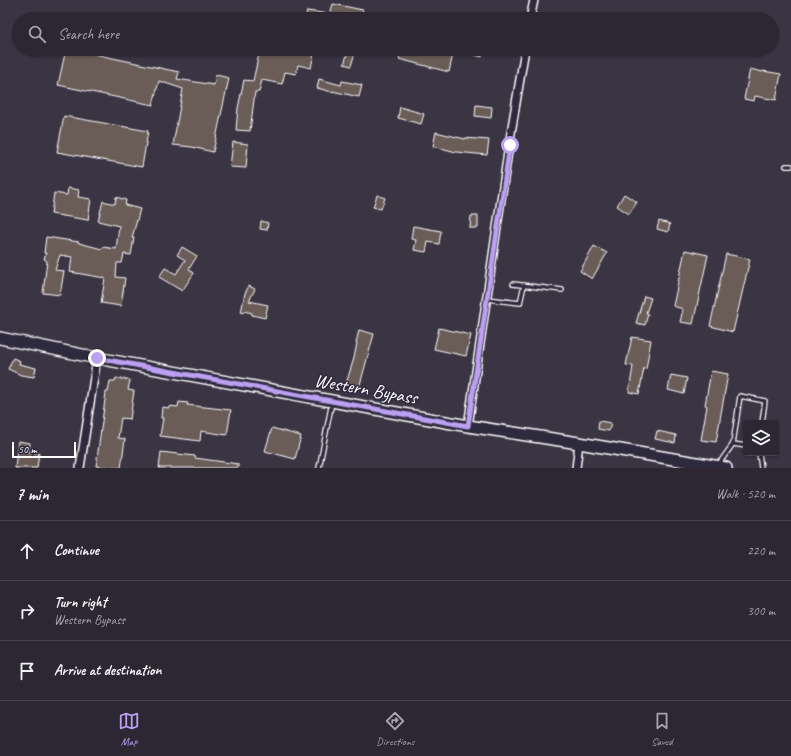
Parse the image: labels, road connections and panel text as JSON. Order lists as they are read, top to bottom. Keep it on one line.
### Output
{"streets":{"main road":["Western Bypass"]},"scale_bar":"50 m","page":{"search":"Search here","scale":"50 m","heading":["7 min","Walk · 520 m"],"list":[["Continue","220 m"],["Turn right","Western Bypass","300 m"],"Arrive at destination"],"nav":["Map","Directions","Saved"]}}
